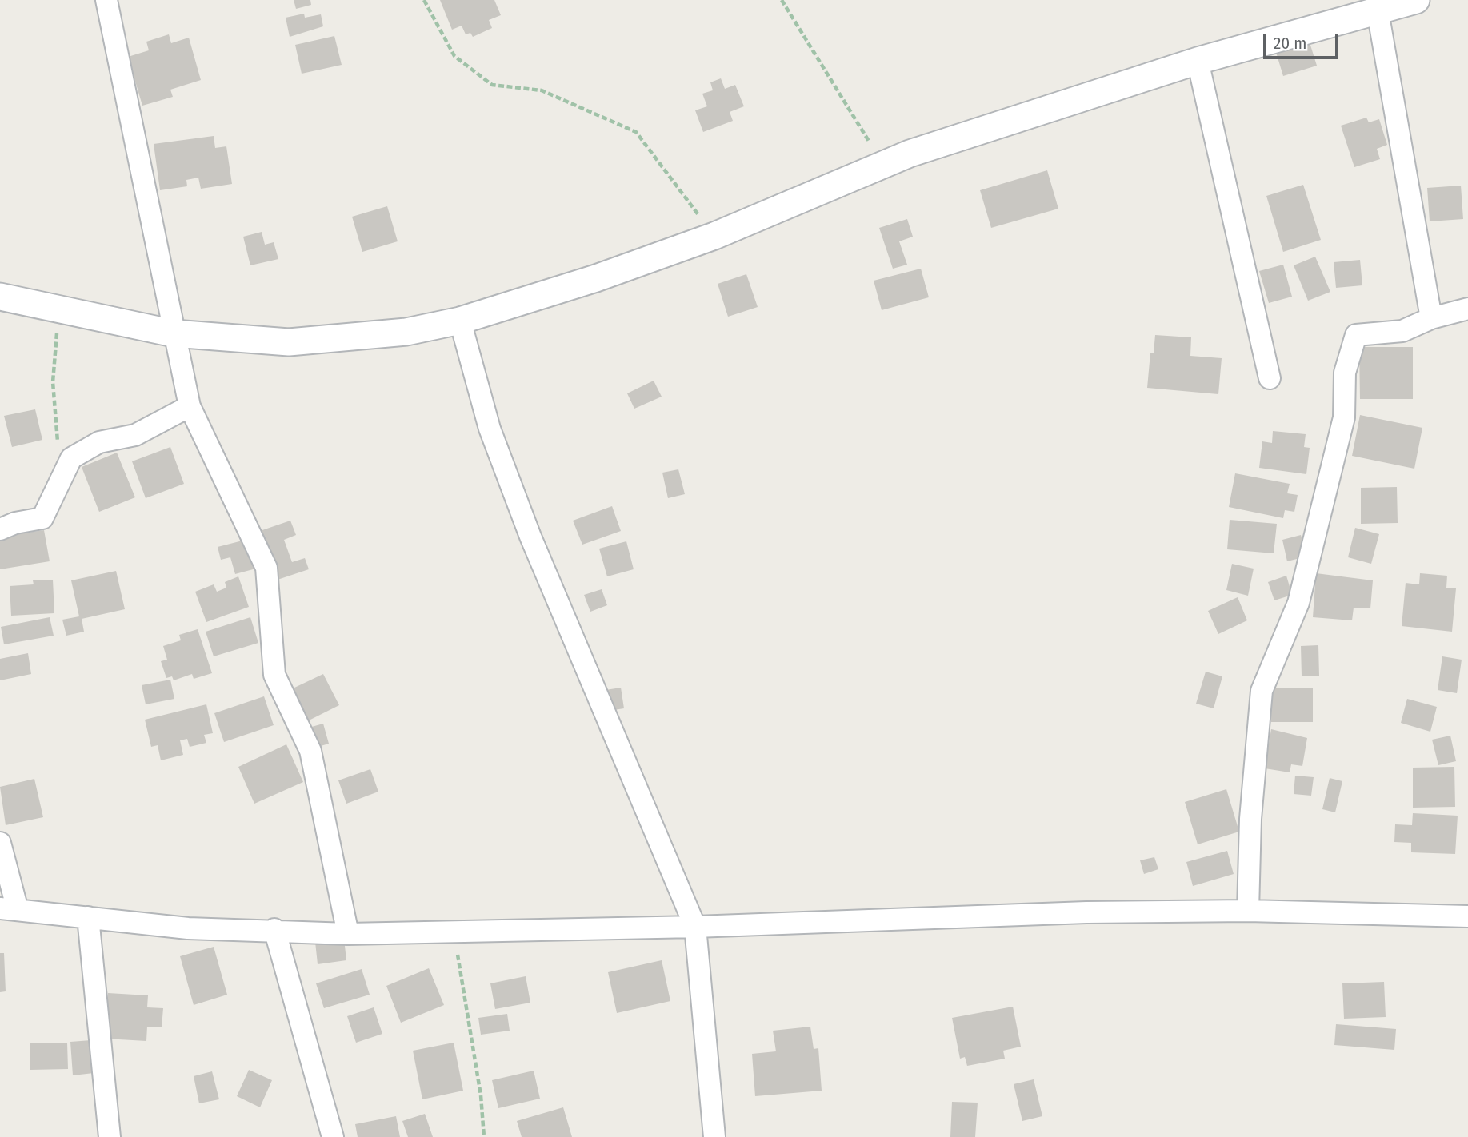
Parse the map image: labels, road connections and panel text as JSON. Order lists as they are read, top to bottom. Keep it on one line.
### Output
{"scale_bar":"20 m"}
